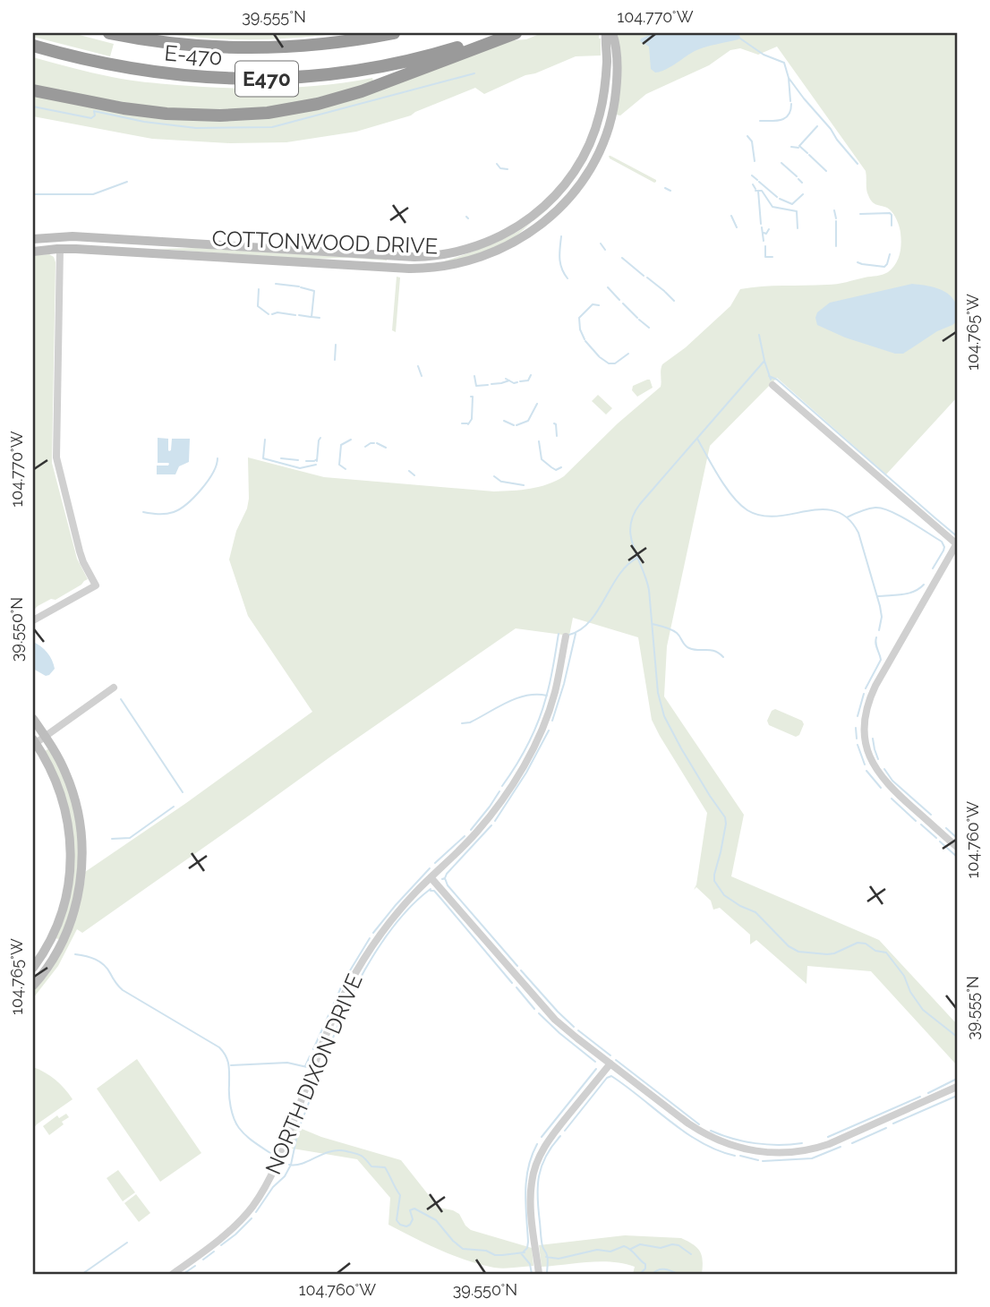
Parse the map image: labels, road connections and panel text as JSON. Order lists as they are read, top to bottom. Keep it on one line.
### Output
{"streets":{"highway":["E-470","E470"],"main road":["COTTONWOOD DRIVE"],"street":["NORTH DIXON DRIVE"]},"coordinates":["39.555°N","104.770°W","104.765°W","39.550°N","104.760°W"]}
